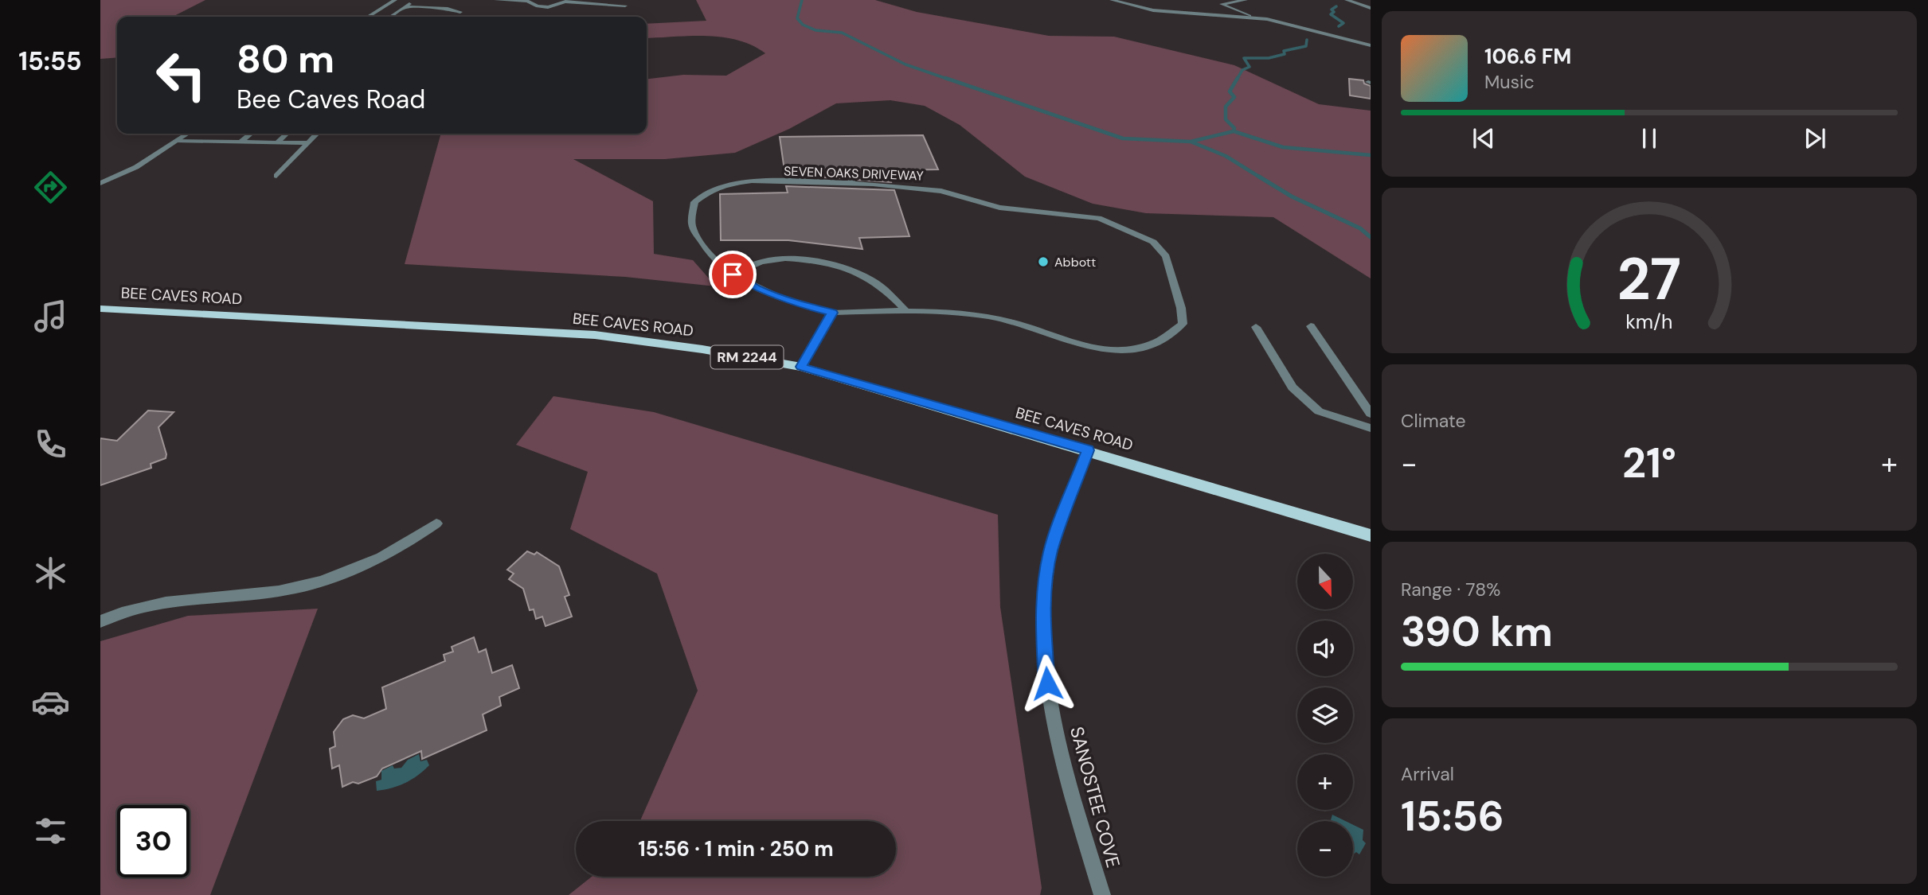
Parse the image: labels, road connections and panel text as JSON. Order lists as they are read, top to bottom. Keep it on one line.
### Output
{"streets":{"main road":["BEE CAVES ROAD","RM 2244"],"street":["SEVEN OAKS DRIVEWAY","SANOSTEE COVE"]},"crossings":[["BEE CAVES ROAD","SANOSTEE COVE"]],"places":["Abbott"],"north":"bottom","page":{"tabs":"15:55","turn":["80 m","Bee Caves Road"],"song":["106.6 FM","Music"],"tile":["Climate",["Range · 78%","390 km"],["Arrival","15:56"]],"heat":["−","21°","+"],"map_buttons":["+","−"],"limit":"30","trip":"15:56 · 1 min · 250 m","gauge":["27","km/h"]}}
